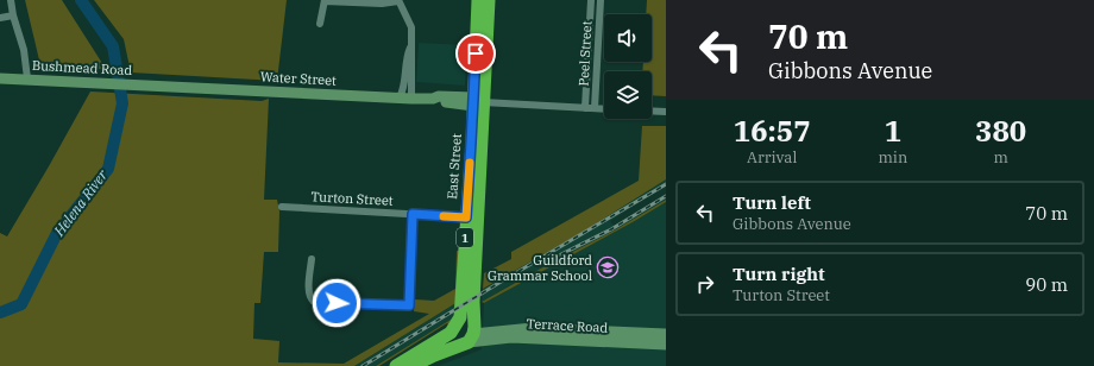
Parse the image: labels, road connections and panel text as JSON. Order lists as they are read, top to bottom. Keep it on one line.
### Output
{"streets":{"highway":["East Street","1"],"main road":["Bushmead Road","Water Street","Terrace Road"],"street":["Peel Street","Turton Street"]},"crossings":[["Bushmead Road","Water Street"],["Water Street","East Street"],["East Street","Turton Street"],["East Street","1"],["East Street","Terrace Road"]],"water":["Helena River"],"places":{"school or university":["Guildford Grammar School"]},"page":{"turn":["70 m","Gibbons Avenue"],"eta":["16:57","Arrival","1","min","380","m"],"list":[{"name":"Turn left","note":"Gibbons Avenue","value":"70 m"},{"name":"Turn right","note":"Turton Street","value":"90 m"}]}}
